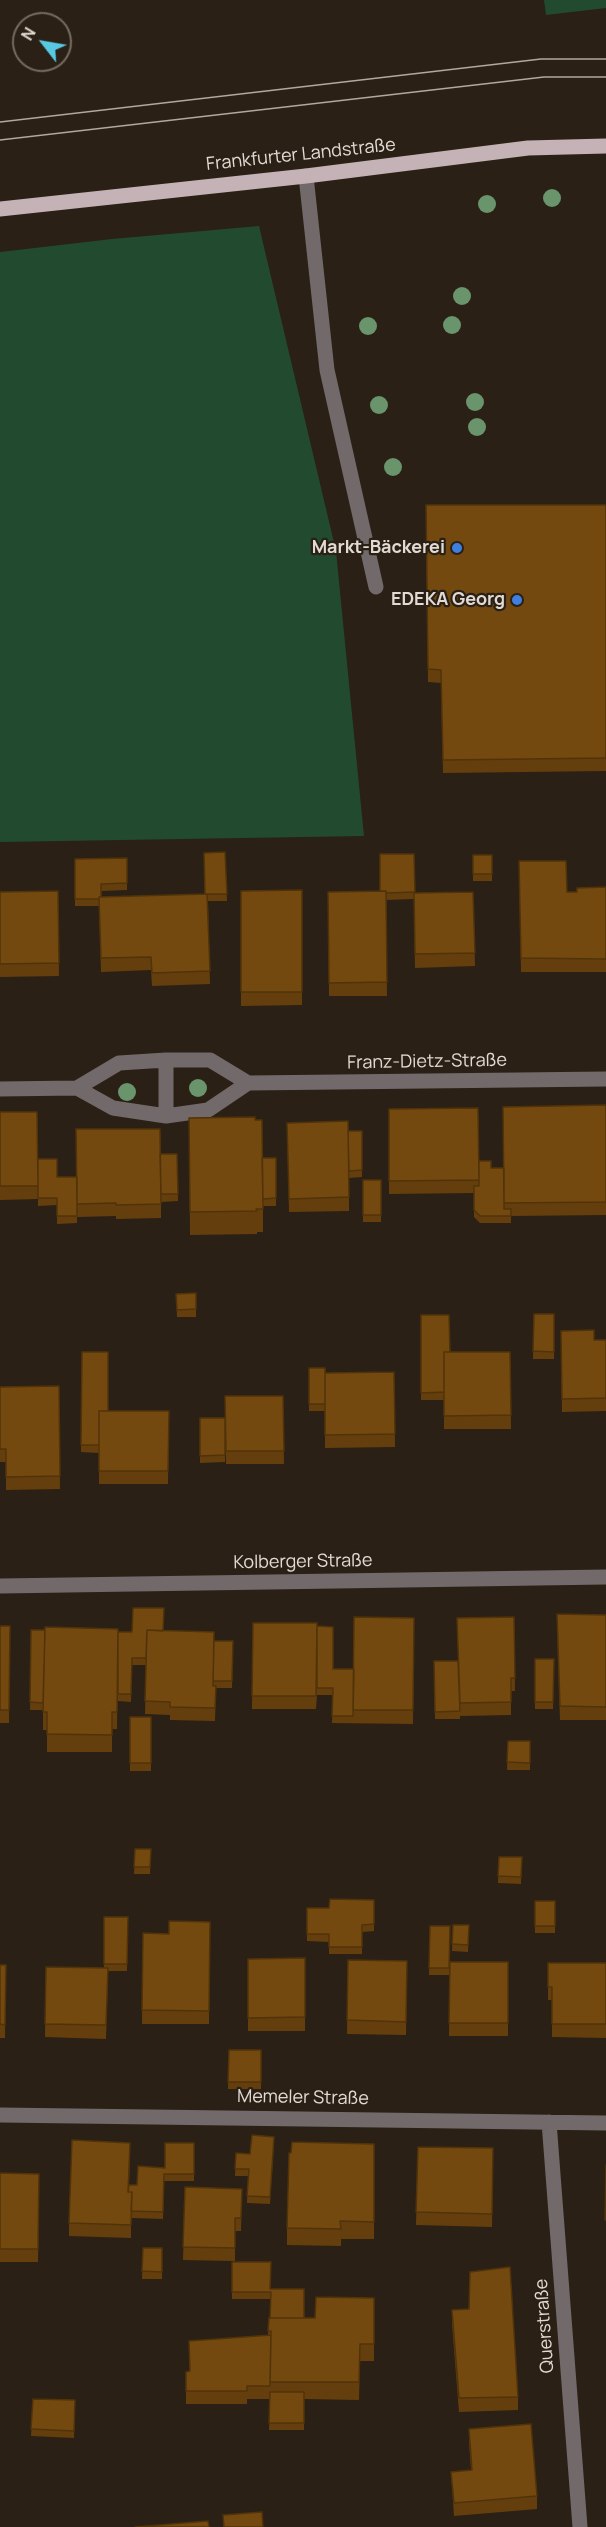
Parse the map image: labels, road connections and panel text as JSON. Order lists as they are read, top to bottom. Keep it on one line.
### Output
{"streets":{"main road":["Frankfurter Landstraße"],"street":["Franz-Dietz-Straße","Kolberger Straße","Memeler Straße","Querstraße"]},"crossings":[["Memeler Straße","Querstraße"]],"places":["Markt-Bäckerei","EDEKA Georg"],"north":"top left"}
